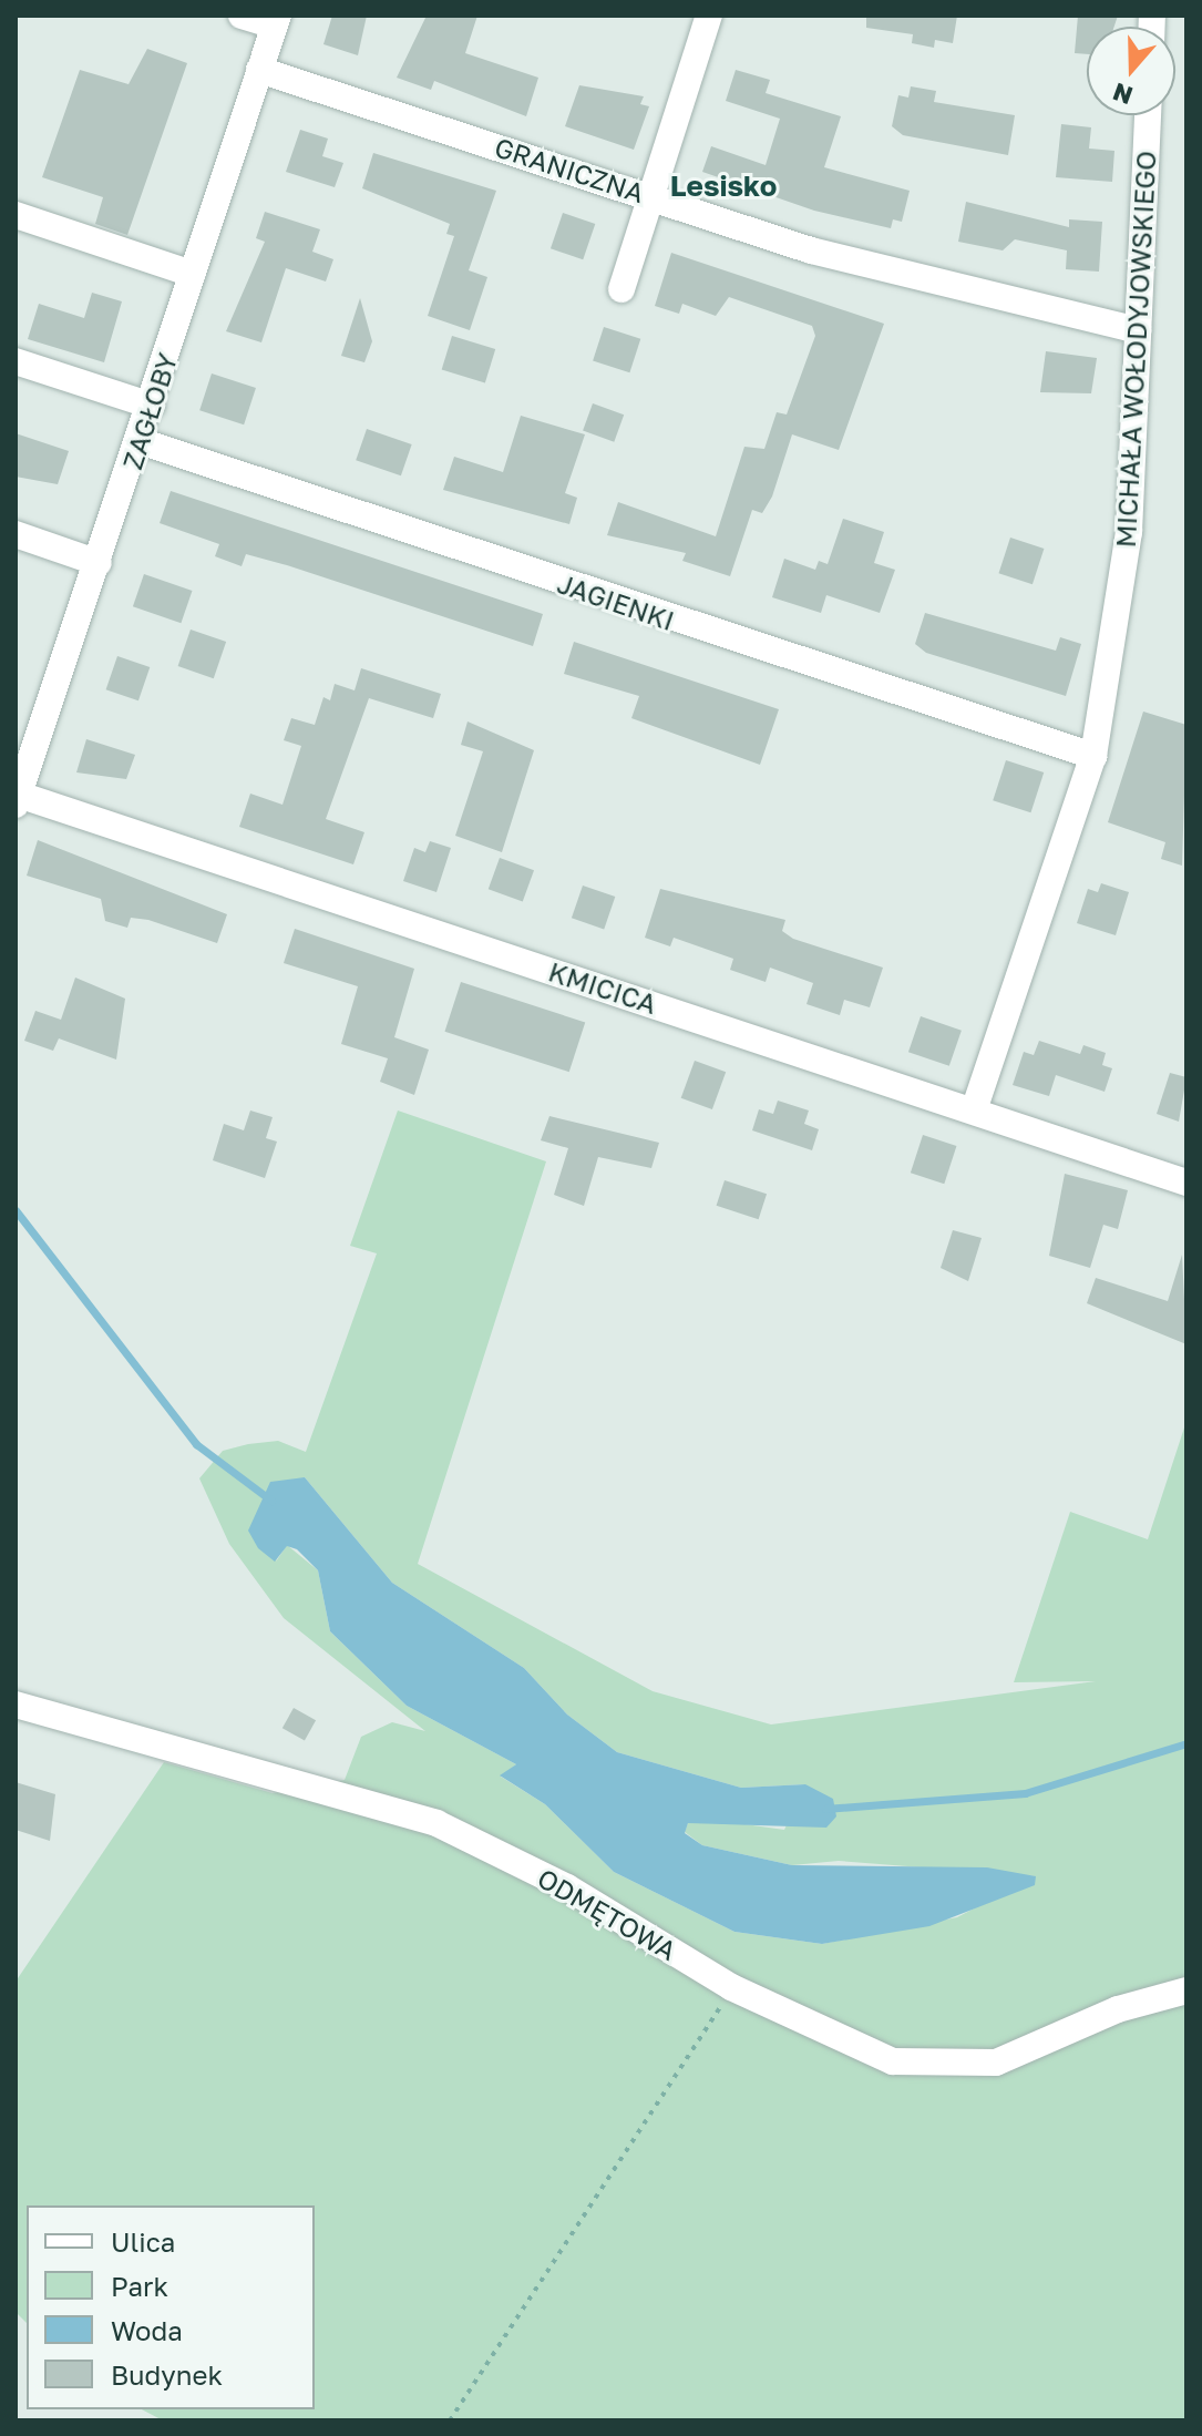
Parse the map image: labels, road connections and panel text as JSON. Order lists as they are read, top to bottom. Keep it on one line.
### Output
{"streets":{"street":["GRANICZNA","MICHAŁA WOŁODYJOWSKIEGO","ZAGŁOBY","JAGIENKI","KMICICA","ODMĘTOWA"]},"crossings":[["GRANICZNA","MICHAŁA WOŁODYJOWSKIEGO"],["GRANICZNA","ZAGŁOBY"],["MICHAŁA WOŁODYJOWSKIEGO","JAGIENKI"],["MICHAŁA WOŁODYJOWSKIEGO","KMICICA"],["ZAGŁOBY","JAGIENKI"],["ZAGŁOBY","KMICICA"]],"districts":["Lesisko"],"legend":["Ulica","Park","Woda","Budynek"],"north":"bottom"}
